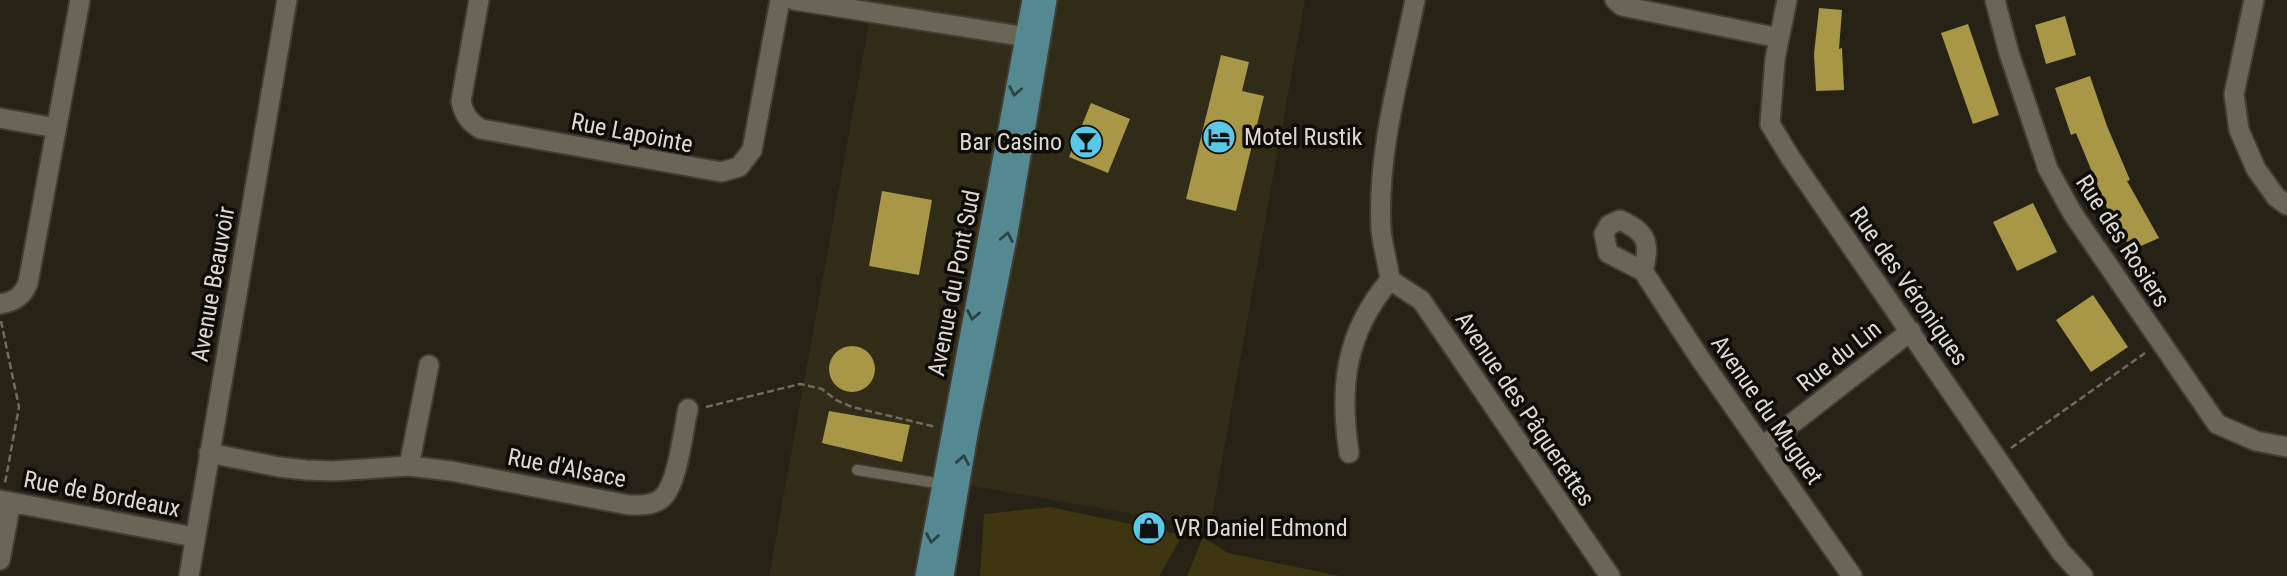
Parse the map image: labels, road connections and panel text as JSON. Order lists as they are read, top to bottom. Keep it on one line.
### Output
{"streets":{"main road":["Avenue du Pont Sud"],"street":["Rue Lapointe","Rue des Rosiers","Avenue Beauvoir","Rue des Véroniques","Rue du Lin","Avenue des Pâquerettes","Avenue du Muguet","Rue d'Alsace","Rue de Bordeaux"]},"crossings":[["Avenue Beauvoir","Rue d'Alsace"],["Avenue Beauvoir","Rue de Bordeaux"],["Rue des Véroniques","Rue du Lin"],["Rue du Lin","Avenue du Muguet"]],"places":{"hotel":["Motel Rustik"],"bar":["Bar Casino"],"shop":["VR Daniel Edmond"]}}
